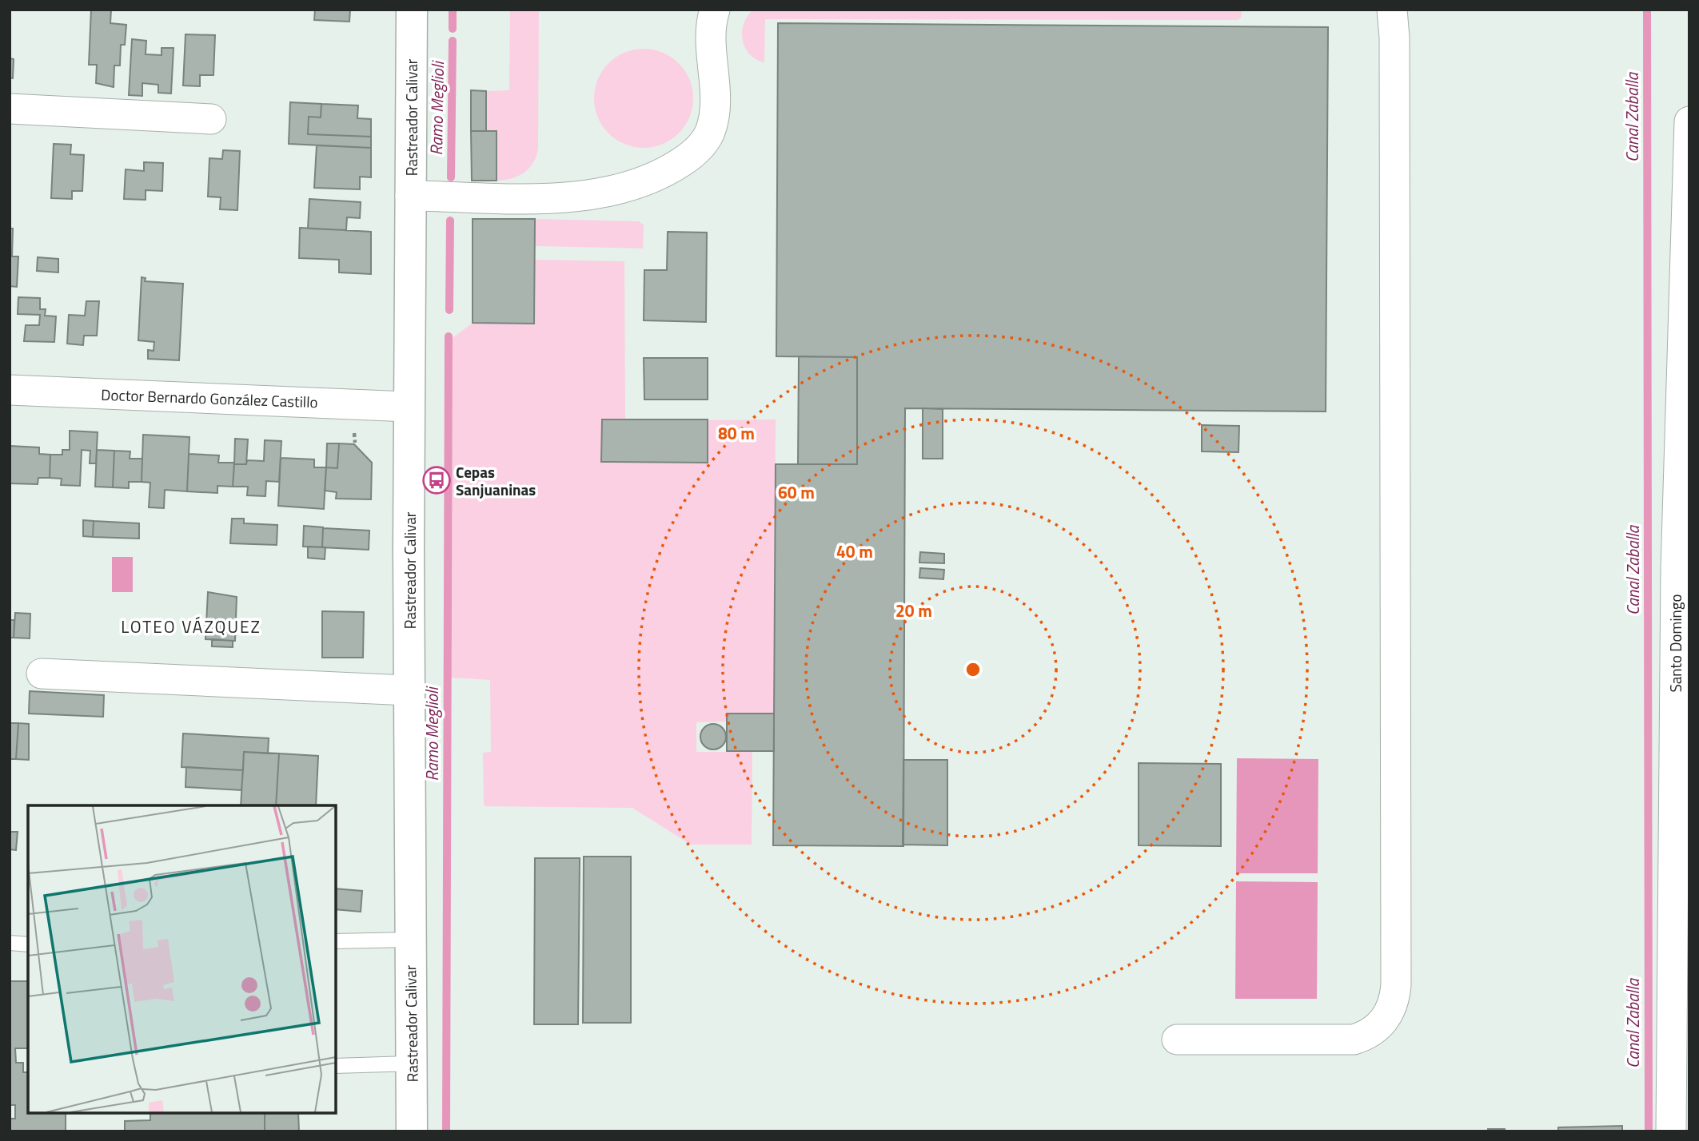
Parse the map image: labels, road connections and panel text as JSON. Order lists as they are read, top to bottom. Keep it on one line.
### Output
{"streets":{"main road":["Rastreador Calivar"],"street":["Doctor Bernardo González Castillo","Santo Domingo"]},"crossings":[["Rastreador Calivar","Doctor Bernardo González Castillo"]],"districts":["LOTEO VÁZQUEZ"],"water":["Ramo Meglioli","Canal Zaballa"],"places":{"bus stop":["Cepas Sanjuaninas"]},"rings":["80 m","60 m","40 m","20 m"]}
